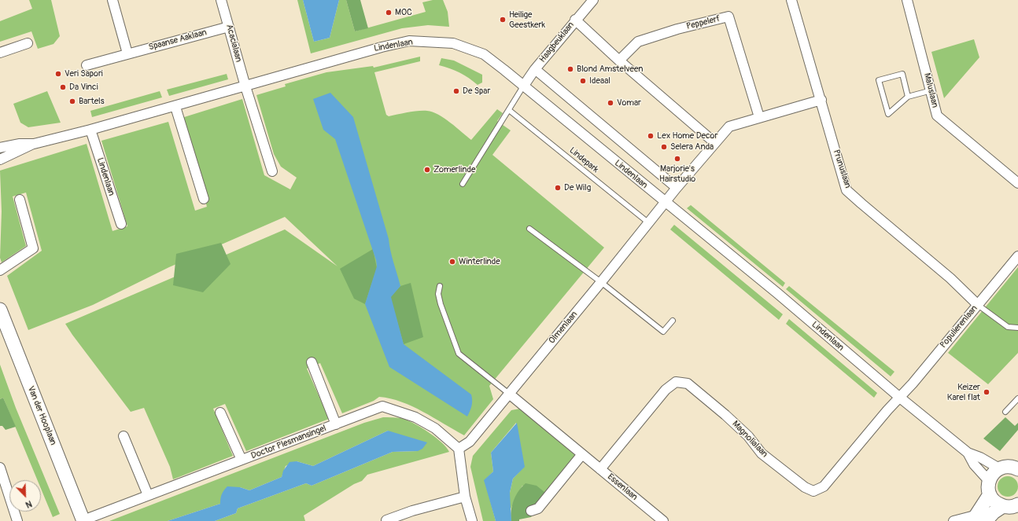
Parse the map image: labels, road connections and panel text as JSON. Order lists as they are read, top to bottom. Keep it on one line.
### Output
{"streets":{"street":["Peppelerf","Spaanse Aaklaan","Haagbeuklaan","Acacialaan","Lindenlaan","Maluslaan","Prunuslaan","Populierenlaan","Olmenlaan","Van der Hooplaan","Magnolialaan","Doctor Plesmansingel","Essenlaan"],"lane":["Lindepark"]},"crossings":[["Spaanse Aaklaan","Acacialaan"],["Haagbeuklaan","Lindenlaan"],["Acacialaan","Lindenlaan"],["Lindenlaan","Populierenlaan"],["Lindenlaan","Olmenlaan"],["Lindenlaan","Magnolialaan"],["Lindepark","Olmenlaan"],["Prunuslaan","Populierenlaan"],["Populierenlaan","Magnolialaan"],["Olmenlaan","Doctor Plesmansingel"],["Olmenlaan","Essenlaan"],["Van der Hooplaan","Doctor Plesmansingel"],["Magnolialaan","Essenlaan"]],"places":["MOC","Heilige Geestkerk","Blond Amstelveen","Veri Sapori","Ideaal","Da Vinci","De Spar","Bartels","Vomar","Lex Home Decor","Selera Anda","Marjorie's Hairstudio","Zomerlinde","De Wilg","Winterlinde","Keizer Karel flat"],"north":"bottom right"}
